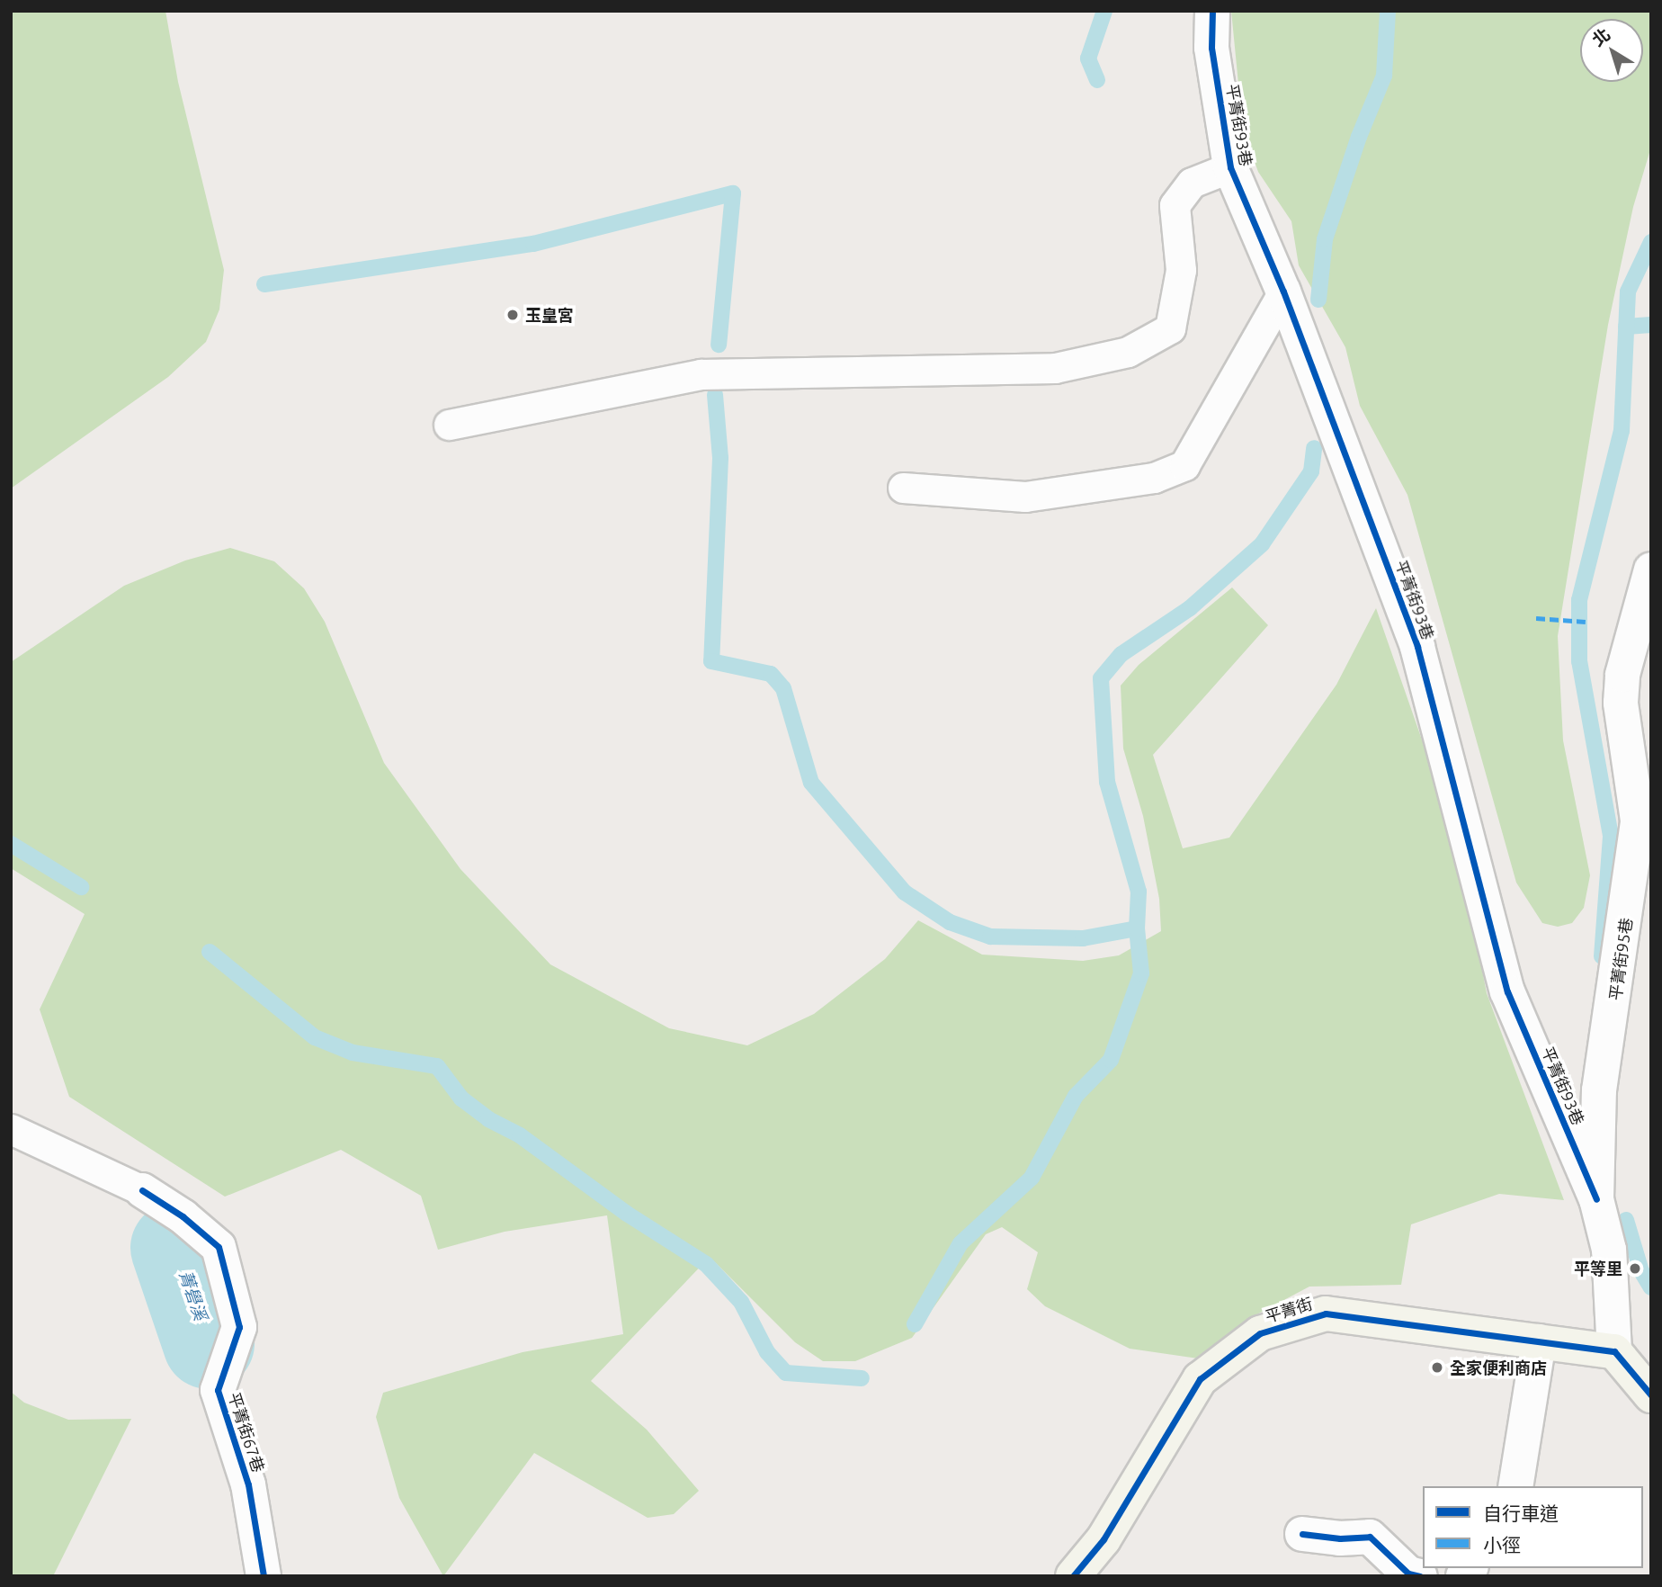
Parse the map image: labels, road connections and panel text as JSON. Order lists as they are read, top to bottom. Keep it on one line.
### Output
{"streets":{"street":["平菁街93巷","平菁街95巷","平菁街","平菁街67巷"]},"crossings":[["平菁街93巷","平菁街95巷"],["平菁街95巷","平菁街"]],"water":["菁礐溪"],"places":["玉皇宮","平等里","全家便利商店"],"legend":["自行車道","小徑"],"north":"top left"}
